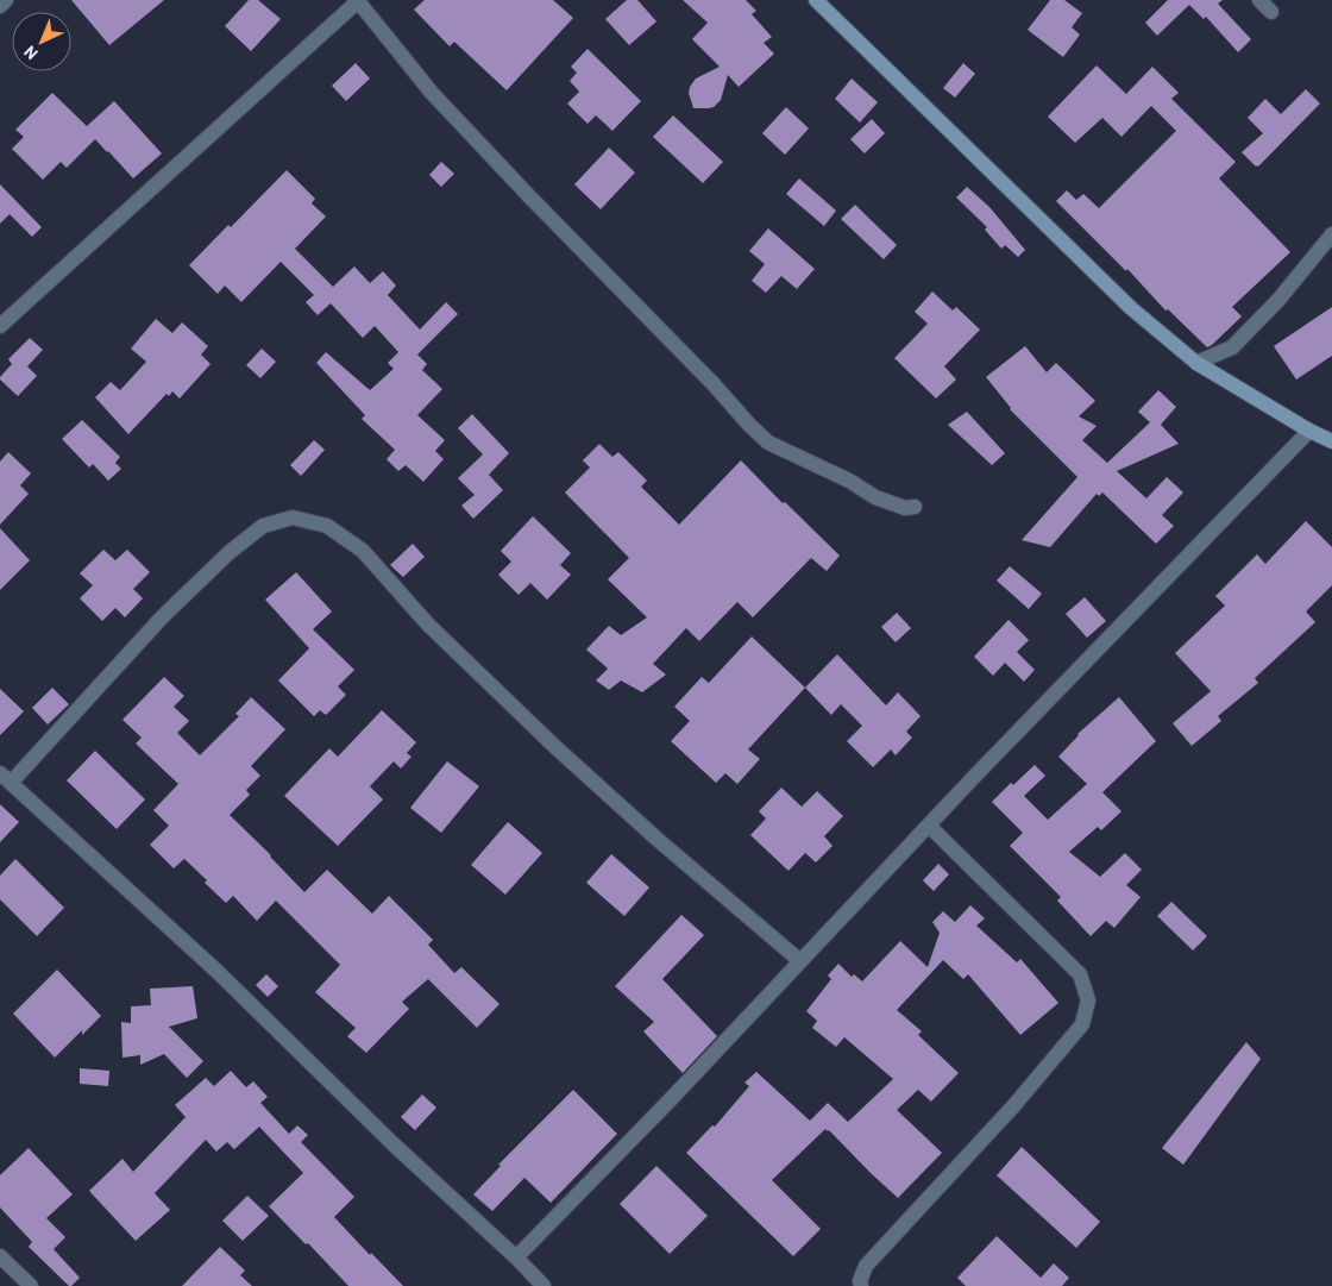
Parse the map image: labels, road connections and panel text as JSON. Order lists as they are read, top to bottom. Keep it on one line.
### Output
{"north":"bottom left"}
